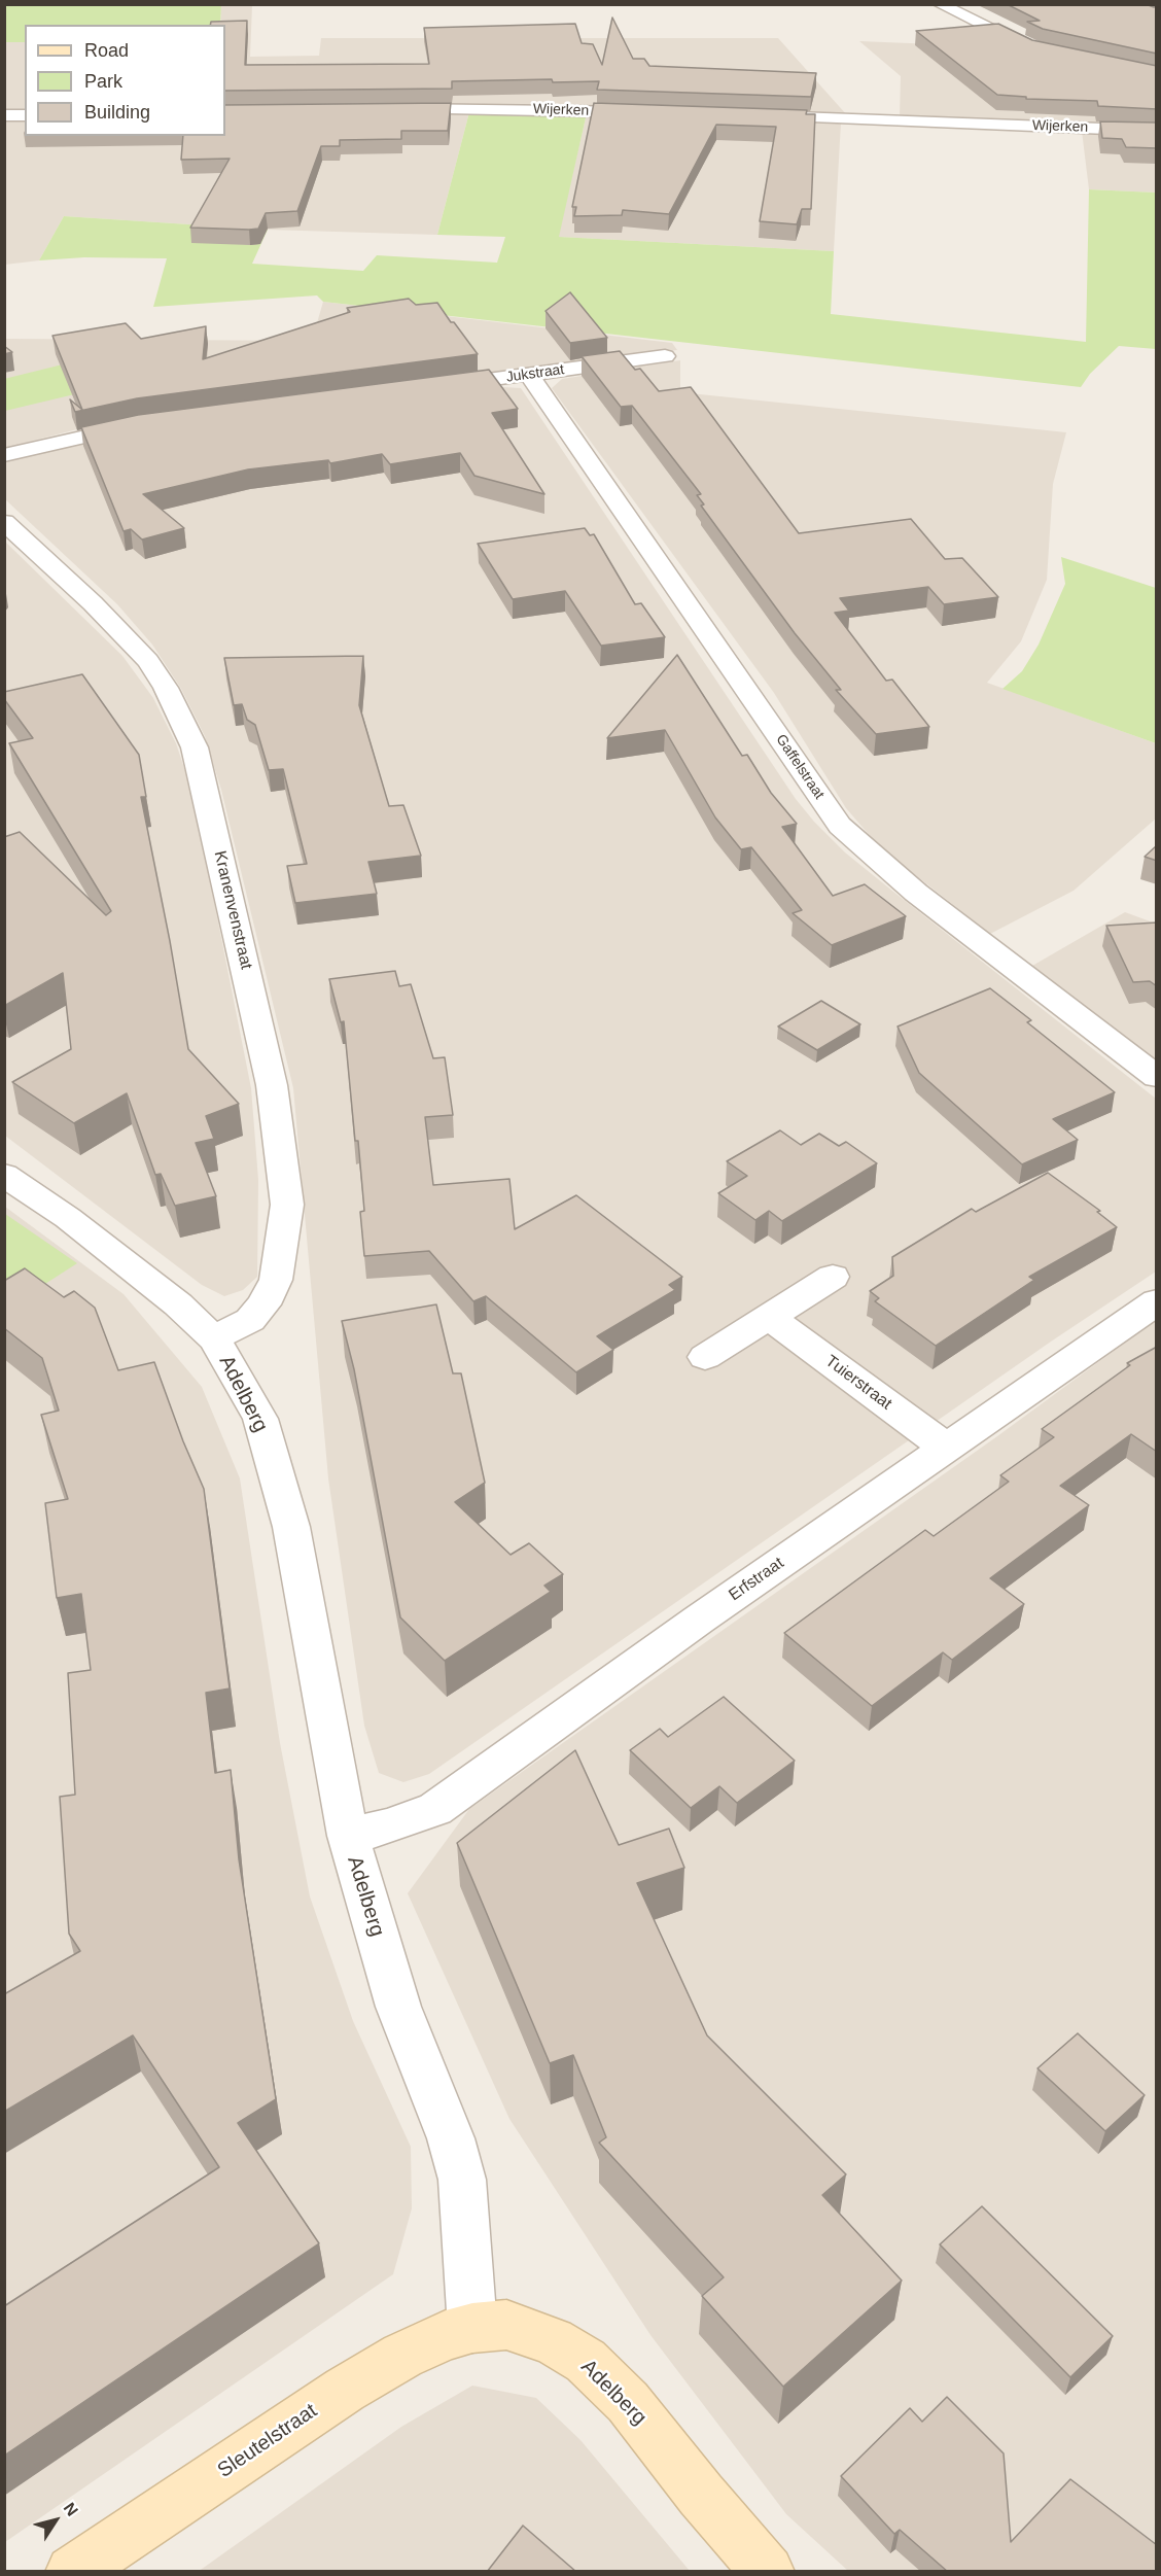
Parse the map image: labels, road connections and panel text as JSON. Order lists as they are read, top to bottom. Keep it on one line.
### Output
{"streets":{"main road":["Adelberg","Sleutelstraat"],"street":["Wijerken","Jukstraat","Gaffelstraat","Kranenvenstraat","Tuierstraat","Erfstraat"]},"crossings":[["Jukstraat","Gaffelstraat"],["Kranenvenstraat","Adelberg"],["Tuierstraat","Erfstraat"],["Adelberg","Erfstraat"],["Adelberg","Sleutelstraat"]],"legend":["Road","Park","Building"],"north":"top right"}
